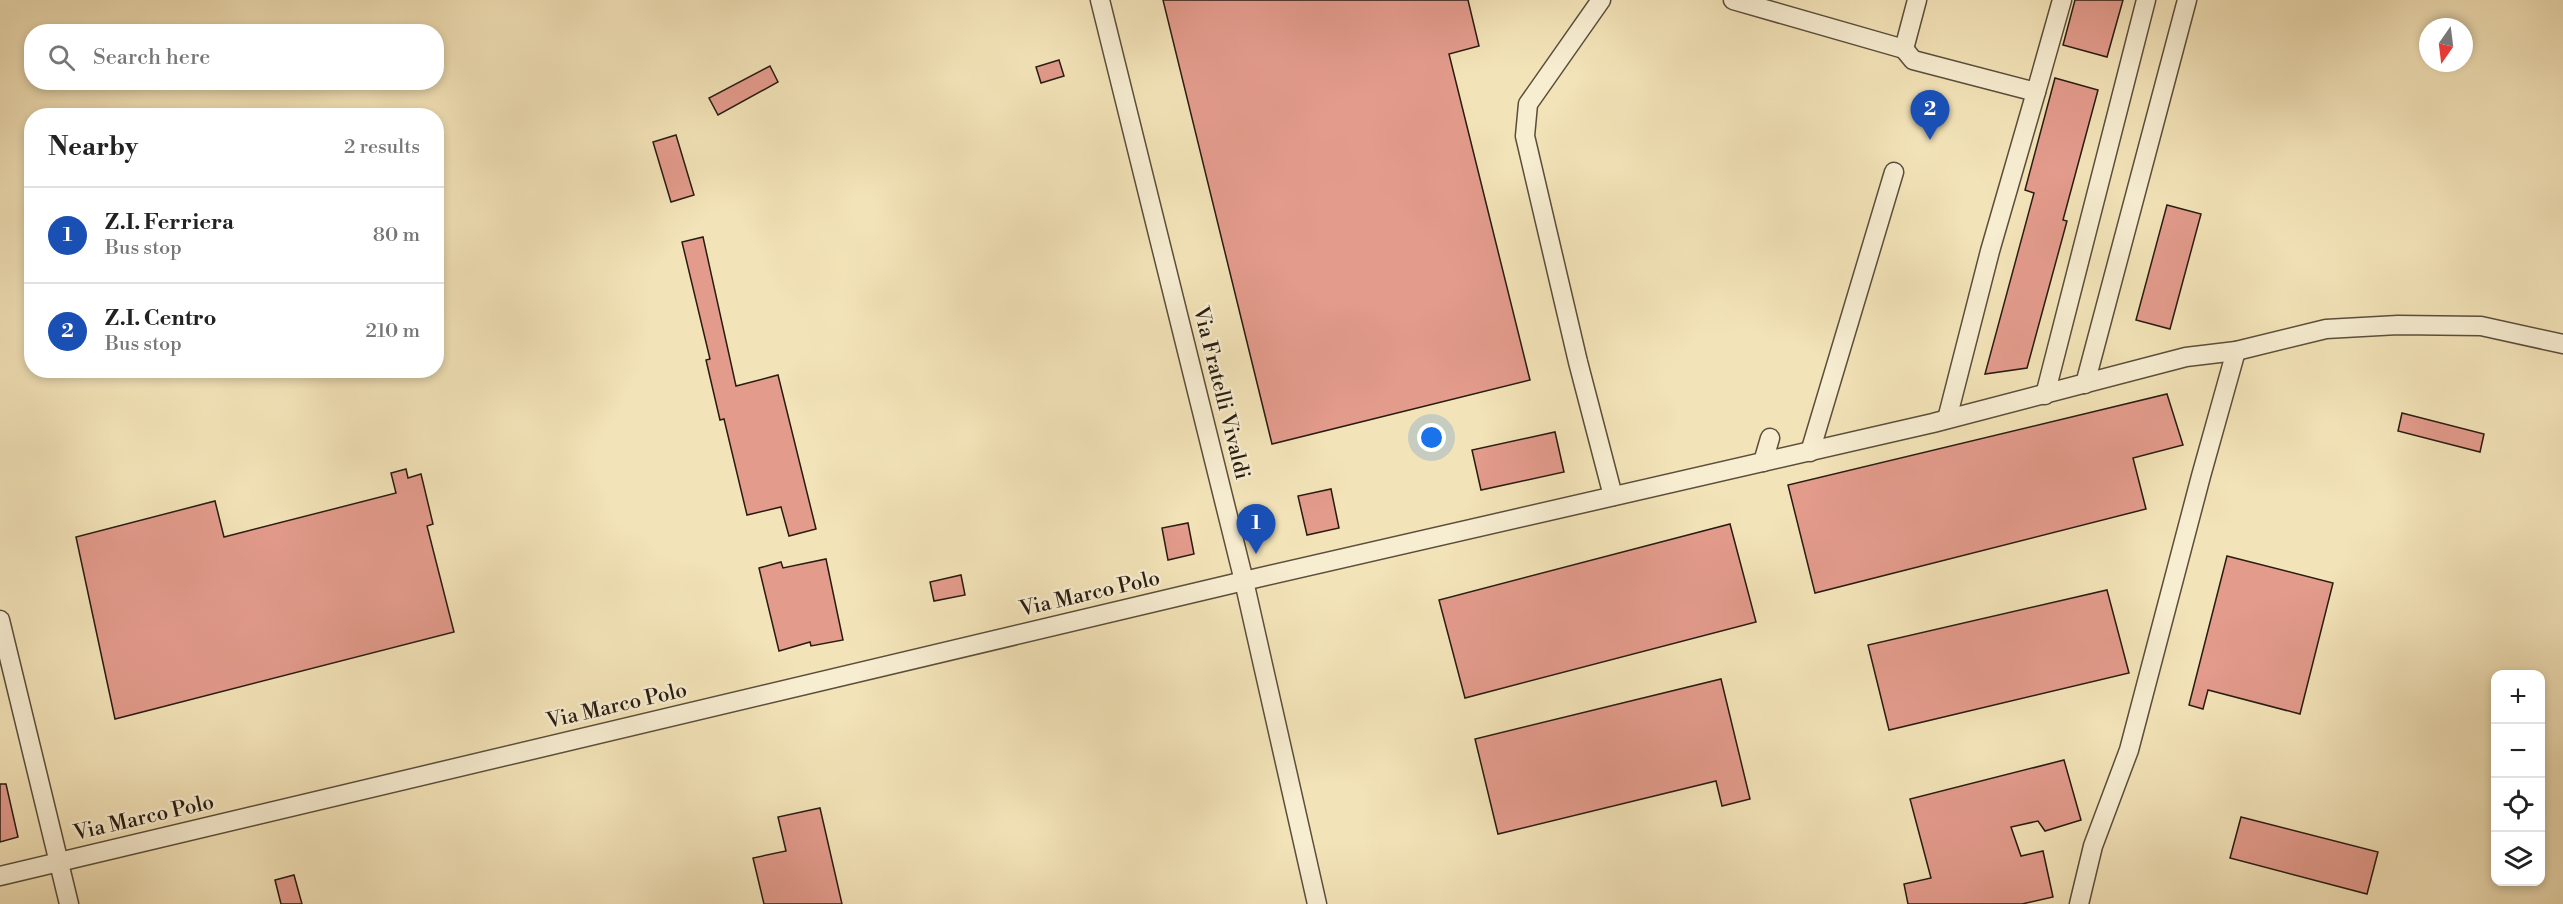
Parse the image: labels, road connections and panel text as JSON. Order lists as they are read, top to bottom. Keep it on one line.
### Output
{"streets":{"street":["Via Fratelli Vivaldi","Via Marco Polo"]},"crossings":[["Via Fratelli Vivaldi","Via Marco Polo"]],"north":"bottom","page":{"search":"Search here","pins":["2","1"],"heading":["Nearby","2 results"],"list":[{"mark":"1","name":"Z.I. Ferriera","note":"Bus stop","value":"80 m"},{"mark":"2","name":"Z.I. Centro","note":"Bus stop","value":"210 m"}],"map_buttons":["+","−"]}}
